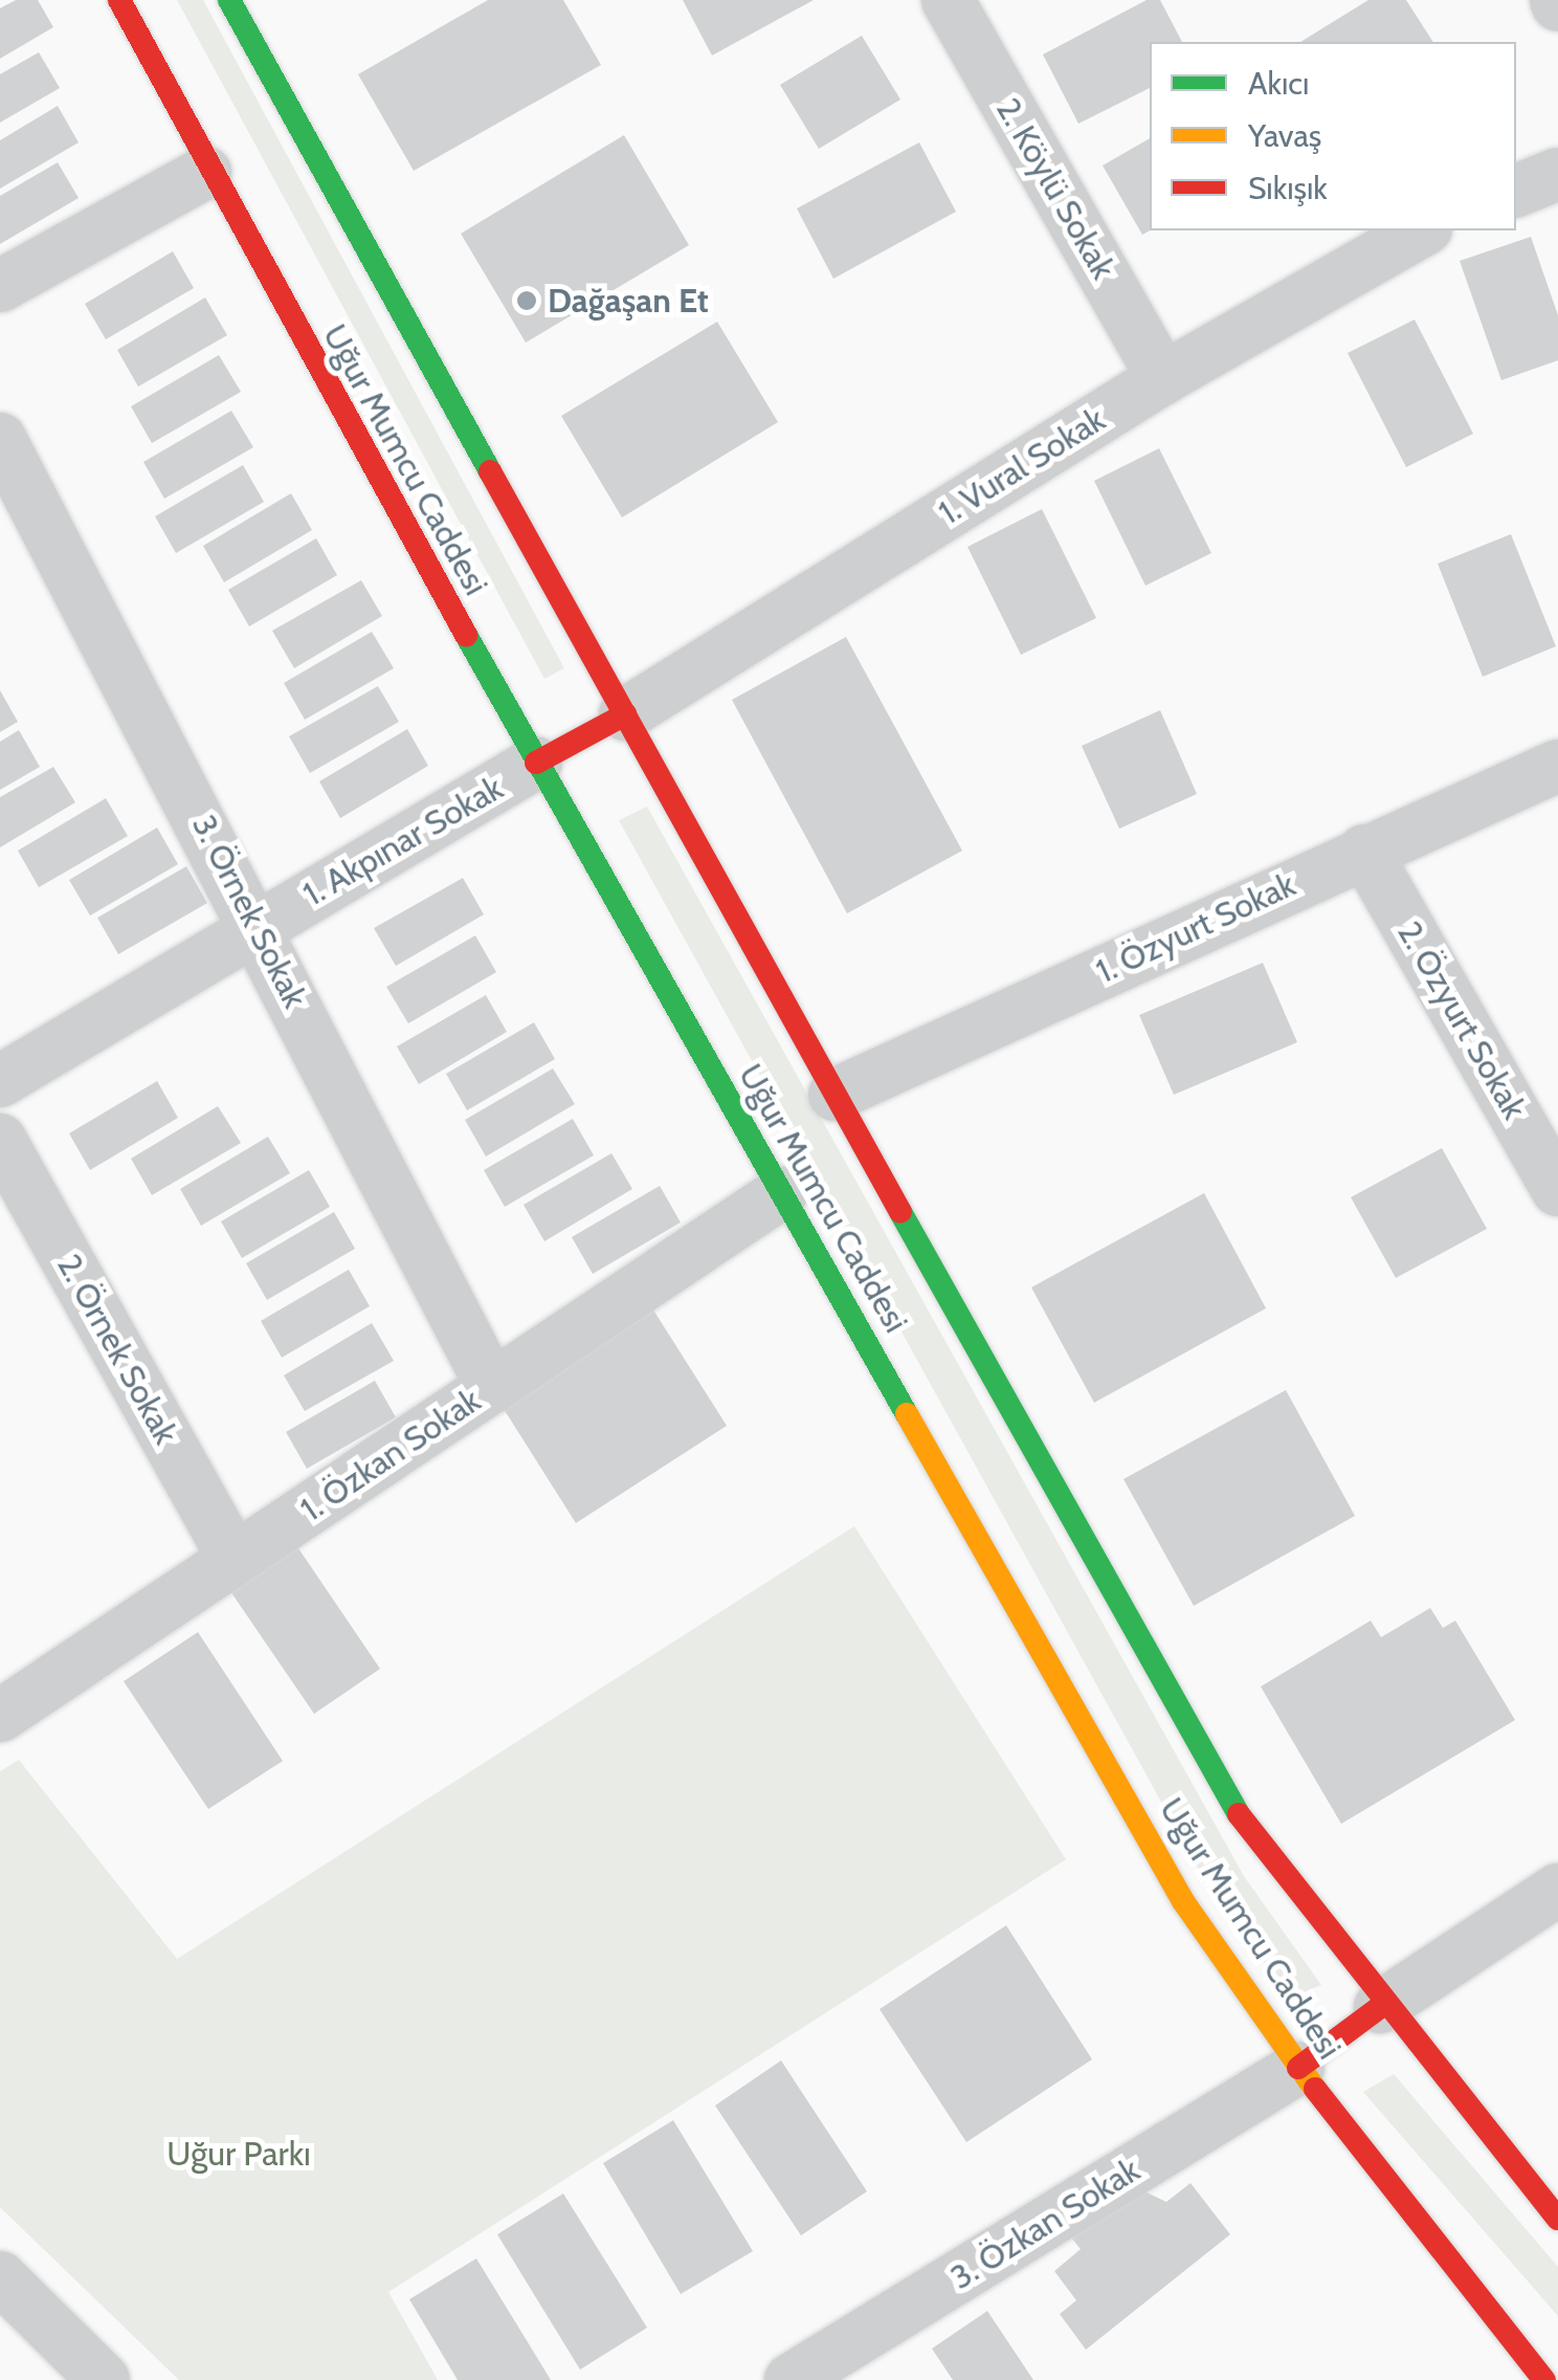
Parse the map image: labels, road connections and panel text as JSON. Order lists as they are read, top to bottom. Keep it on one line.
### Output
{"streets":{"street":["2. Köylü Sokak","Uğur Mumcu Caddesi","1. Vural Sokak","1. Akpınar Sokak","3. Örnek Sokak","1. Özyurt Sokak","2. Özyurt Sokak","2. Örnek Sokak","1. Özkan Sokak","3. Özkan Sokak"]},"crossings":[["2. Köylü Sokak","1. Vural Sokak"],["Uğur Mumcu Caddesi","1. Vural Sokak"],["Uğur Mumcu Caddesi","1. Akpınar Sokak"],["Uğur Mumcu Caddesi","1. Özyurt Sokak"],["Uğur Mumcu Caddesi","1. Özkan Sokak"],["Uğur Mumcu Caddesi","3. Özkan Sokak"],["1. Akpınar Sokak","3. Örnek Sokak"],["3. Örnek Sokak","1. Özkan Sokak"],["1. Özyurt Sokak","2. Özyurt Sokak"],["2. Örnek Sokak","1. Özkan Sokak"]],"parks":["Uğur Parkı"],"places":["Dağaşan Et"],"legend":["Akıcı","Yavaş","Sıkışık"]}
